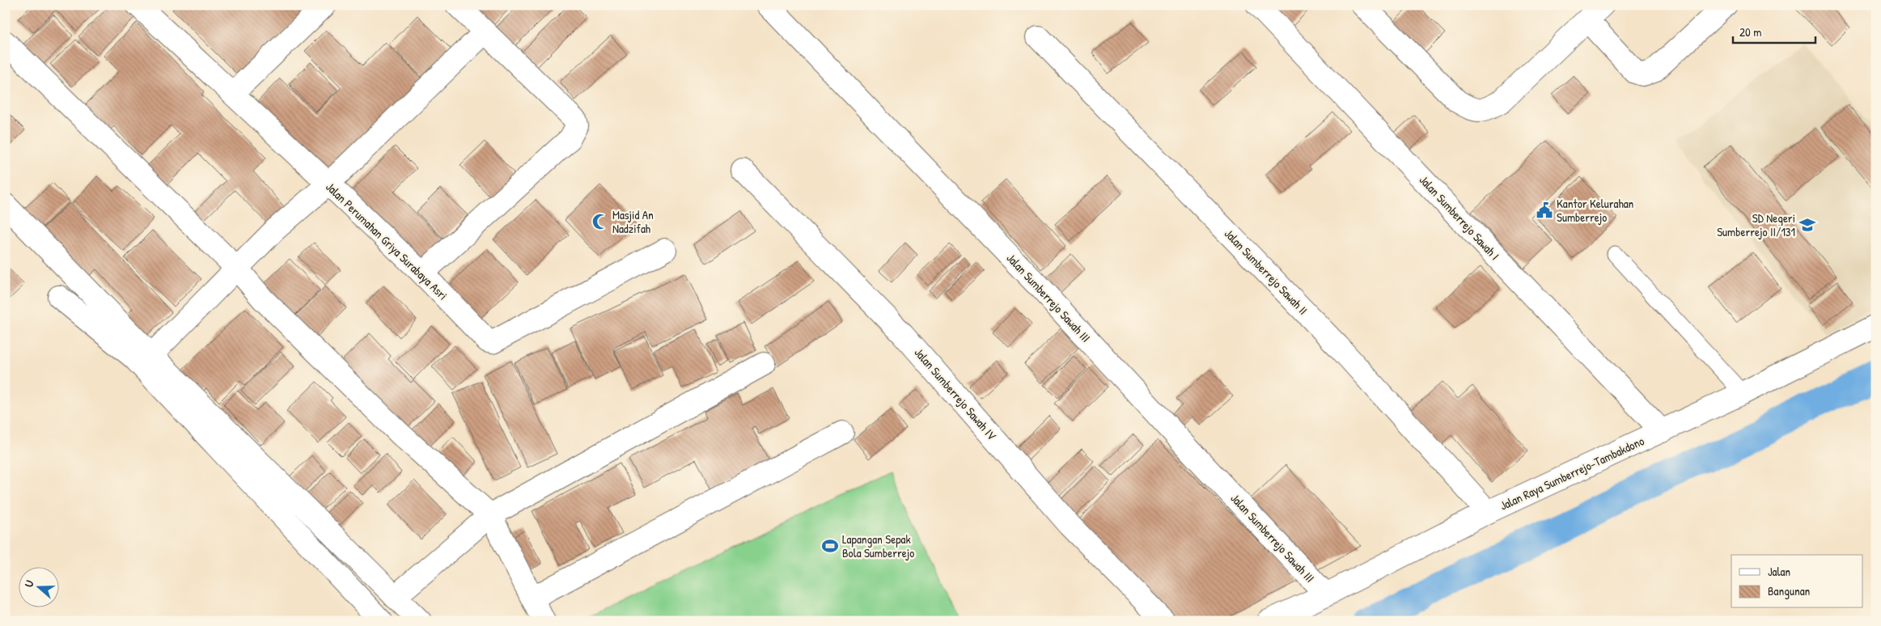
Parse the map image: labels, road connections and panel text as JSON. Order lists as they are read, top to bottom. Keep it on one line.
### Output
{"streets":{"street":["Jalan Sumberrejo Sawah I","Jalan Perumahan Griya Surabaya Asri","Jalan Sumberrejo Sawah II","Jalan Sumberrejo Sawah III","Jalan Sumberrejo Sawah IV","Jalan Raya Sumberrejo-Tambakdono"]},"crossings":[["Jalan Sumberrejo Sawah I","Jalan Raya Sumberrejo-Tambakdono"],["Jalan Sumberrejo Sawah II","Jalan Raya Sumberrejo-Tambakdono"],["Jalan Sumberrejo Sawah III","Jalan Raya Sumberrejo-Tambakdono"]],"places":{"public building":["Kantor Kelurahan Sumberrejo"],"mosque":["Masjid An Nadzifah"],"school or university":["SD Negeri Sumberrejo II/131"],"sports":["Lapangan Sepak Bola Sumberrejo"]},"legend":["Jalan","Bangunan"],"scale_bar":"20 m","north":"left"}
